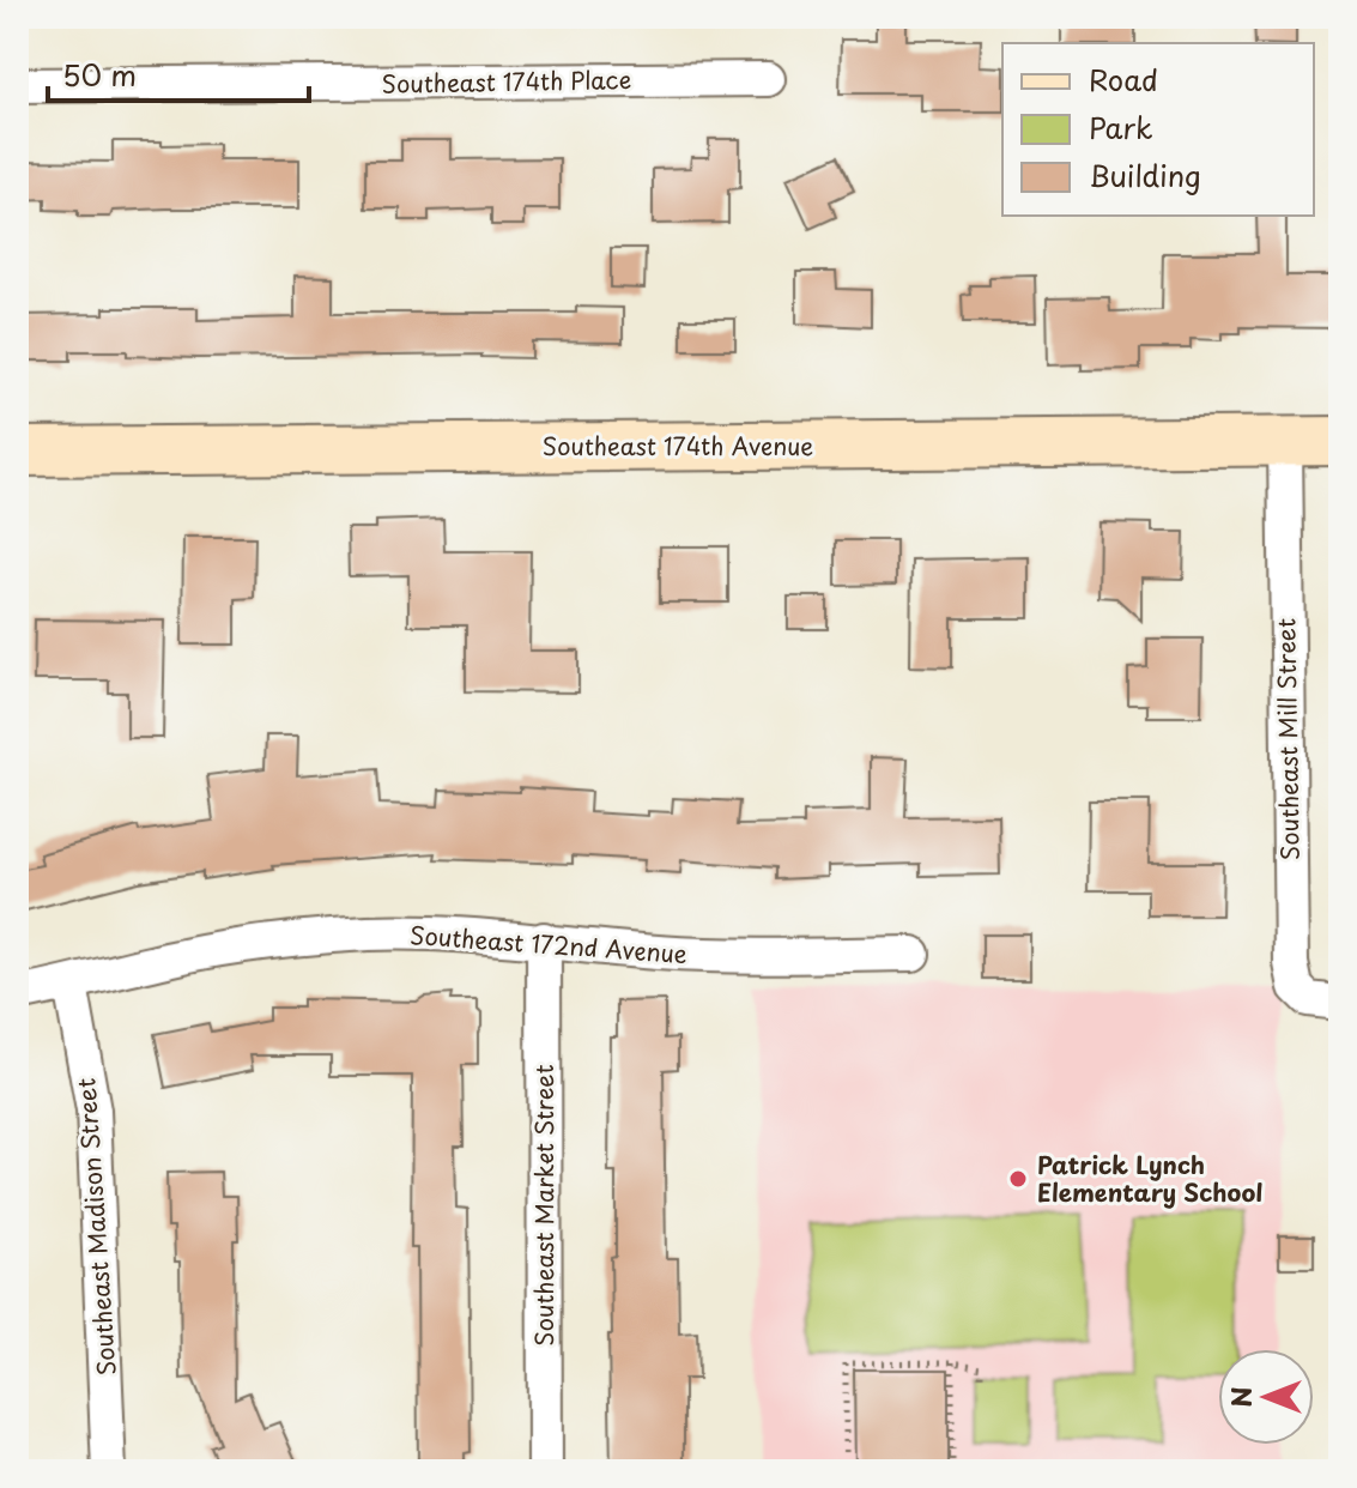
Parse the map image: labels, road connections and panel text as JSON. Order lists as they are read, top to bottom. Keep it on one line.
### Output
{"streets":{"street":["Southeast 174th Place","Southeast 174th Avenue","Southeast Mill Street","Southeast 172nd Avenue","Southeast Market Street","Southeast Madison Street"]},"crossings":[["Southeast 174th Avenue","Southeast Mill Street"],["Southeast 172nd Avenue","Southeast Market Street"],["Southeast 172nd Avenue","Southeast Madison Street"]],"places":["Patrick Lynch Elementary School"],"legend":["Road","Park","Building"],"scale_bar":"50 m","north":"left"}
